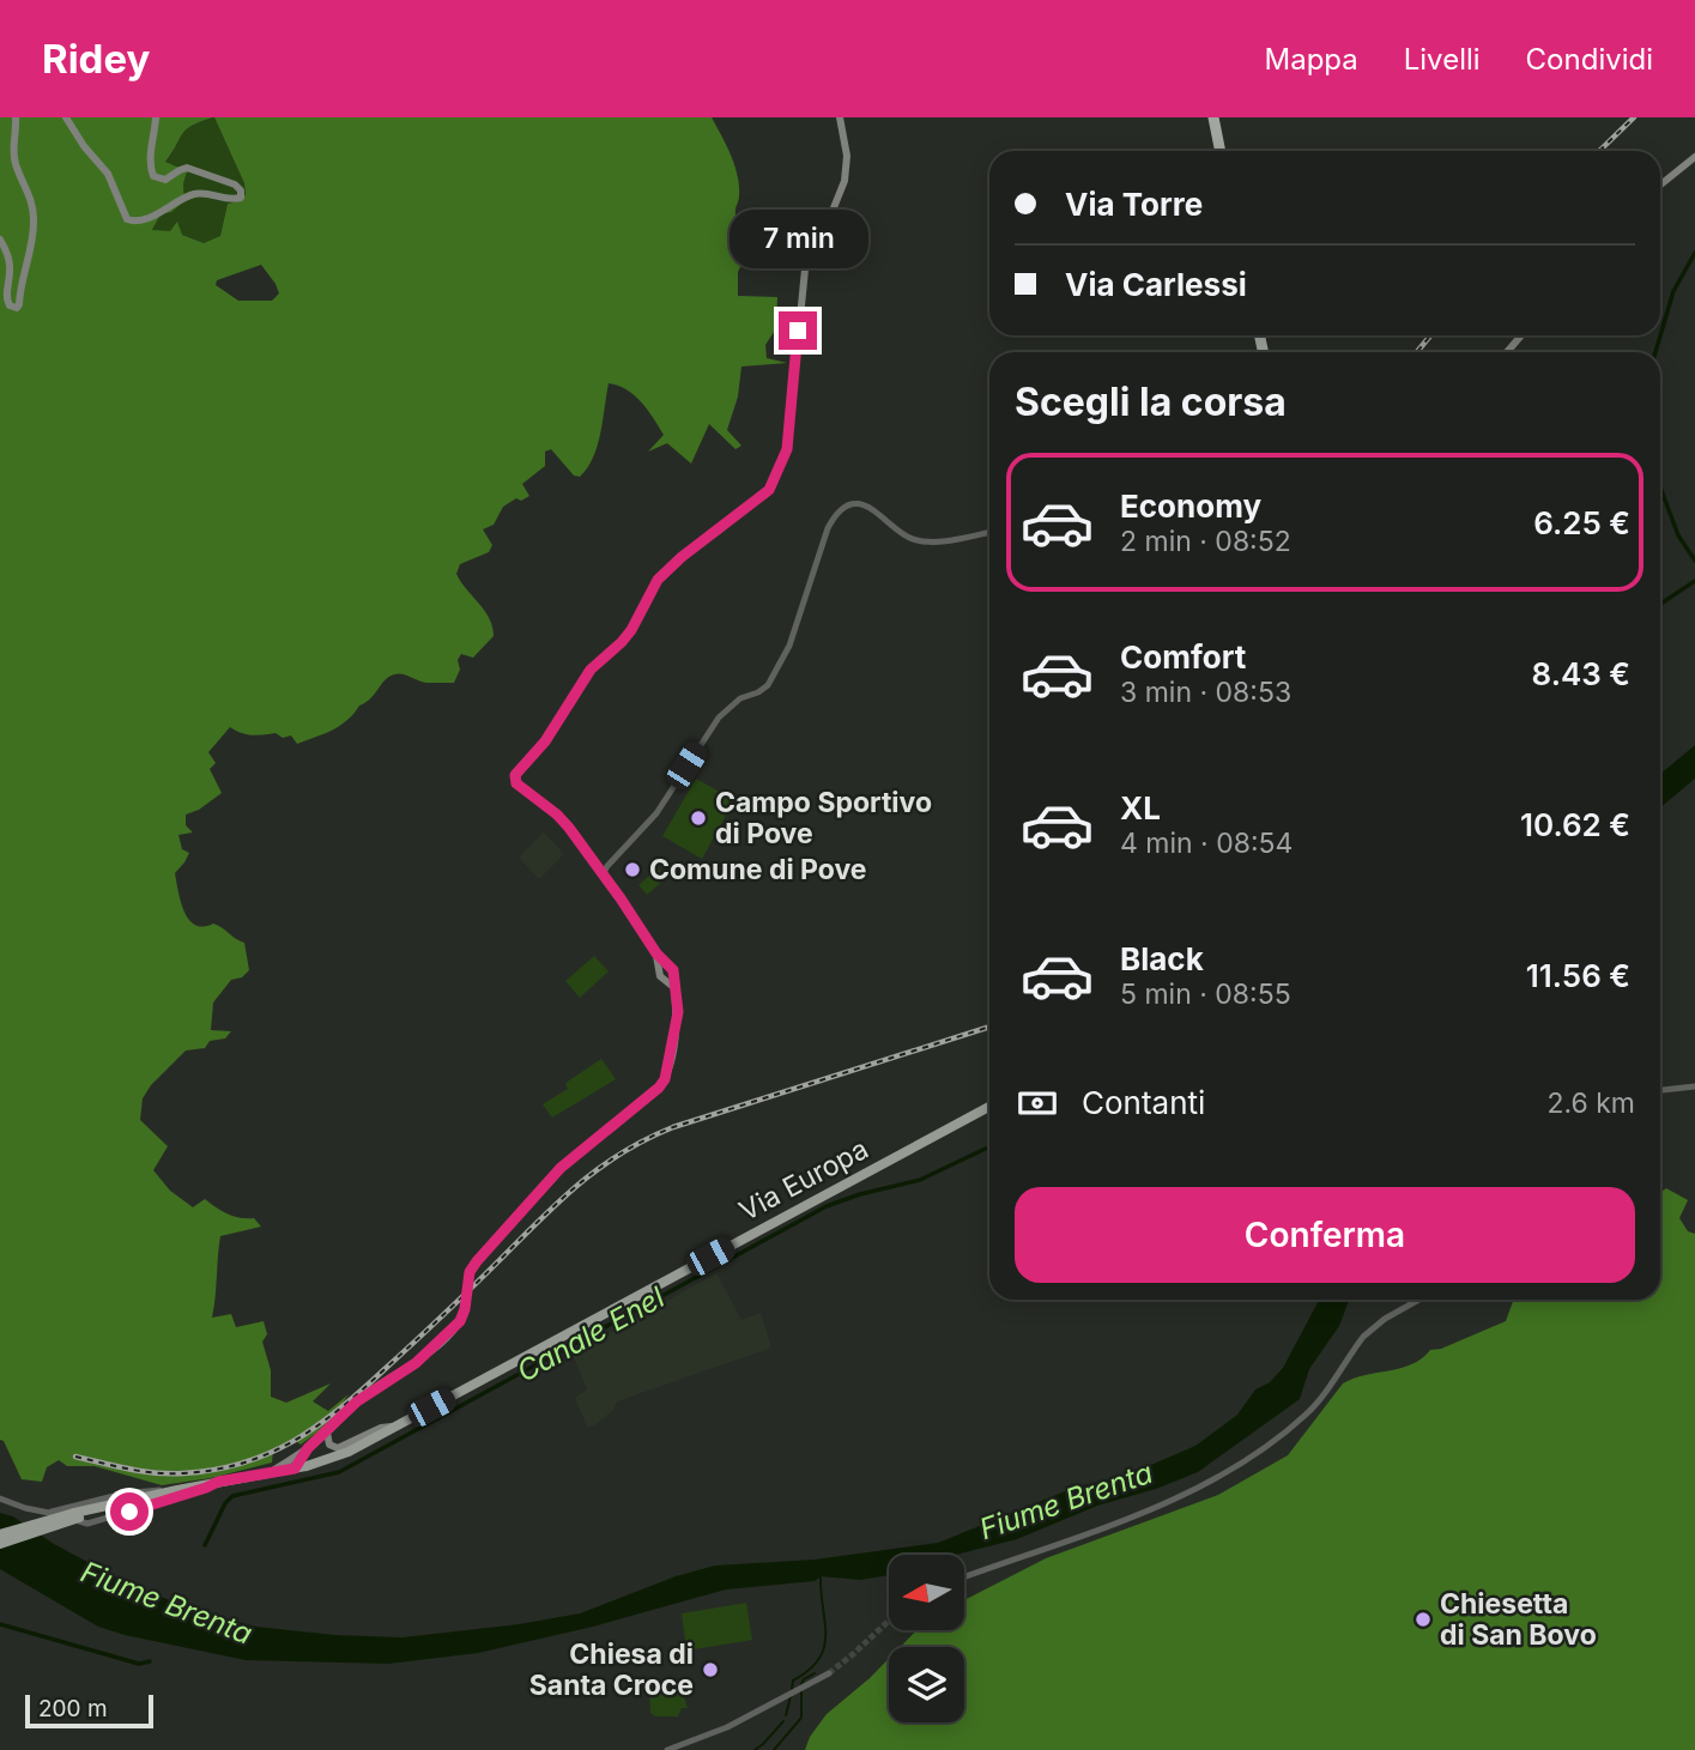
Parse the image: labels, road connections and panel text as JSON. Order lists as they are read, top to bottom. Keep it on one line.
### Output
{"streets":{"main road":["Via Europa"]},"water":["Canale Enel","Fiume Brenta"],"places":["Campo Sportivo di Pove","Comune di Pove","Chiesetta di San Bovo","Chiesa di Santa Croce"],"scale_bar":"200 m","north":"left","page":{"header":"Ridey","nav":["Mappa","Livelli","Condividi"],"banner":["Via Torre","Via Carlessi"],"bubble":"7 min","heading":"Scegli la corsa","list":[{"name":"Economy","note":"2 min · 08:52","value":"6.25 €"},{"name":"Comfort","note":"3 min · 08:53","value":"8.43 €"},{"name":"XL","note":"4 min · 08:54","value":"10.62 €"},{"name":"Black","note":"5 min · 08:55","value":"11.56 €"}],"pay":["Contanti","2.6 km"],"buttons":"Conferma","scale":"200 m"}}
